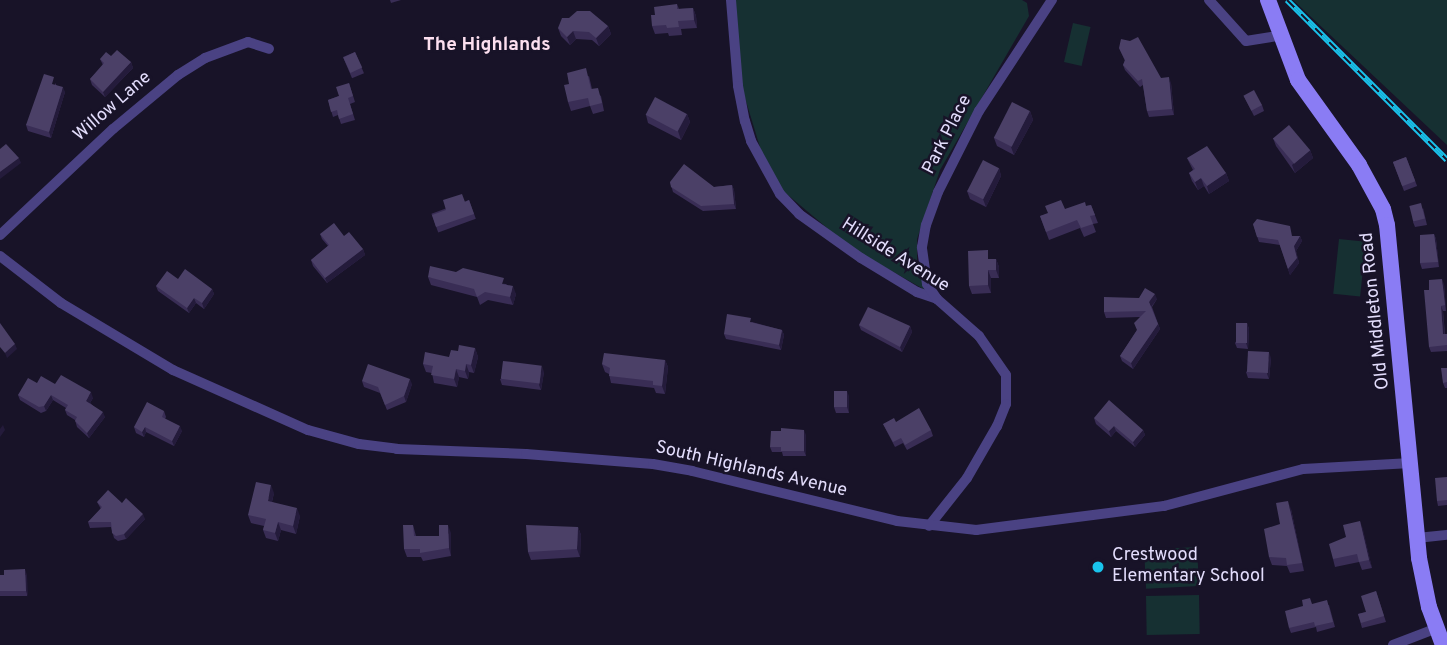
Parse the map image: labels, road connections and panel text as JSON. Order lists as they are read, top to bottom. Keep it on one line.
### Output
{"streets":{"street":["Willow Lane","Park Place","Hillside Avenue","Old Middleton Road","South Highlands Avenue"]},"crossings":[["Park Place","Hillside Avenue"],["Hillside Avenue","South Highlands Avenue"],["Old Middleton Road","South Highlands Avenue"]],"districts":["The Highlands"],"places":["Crestwood Elementary School"]}
